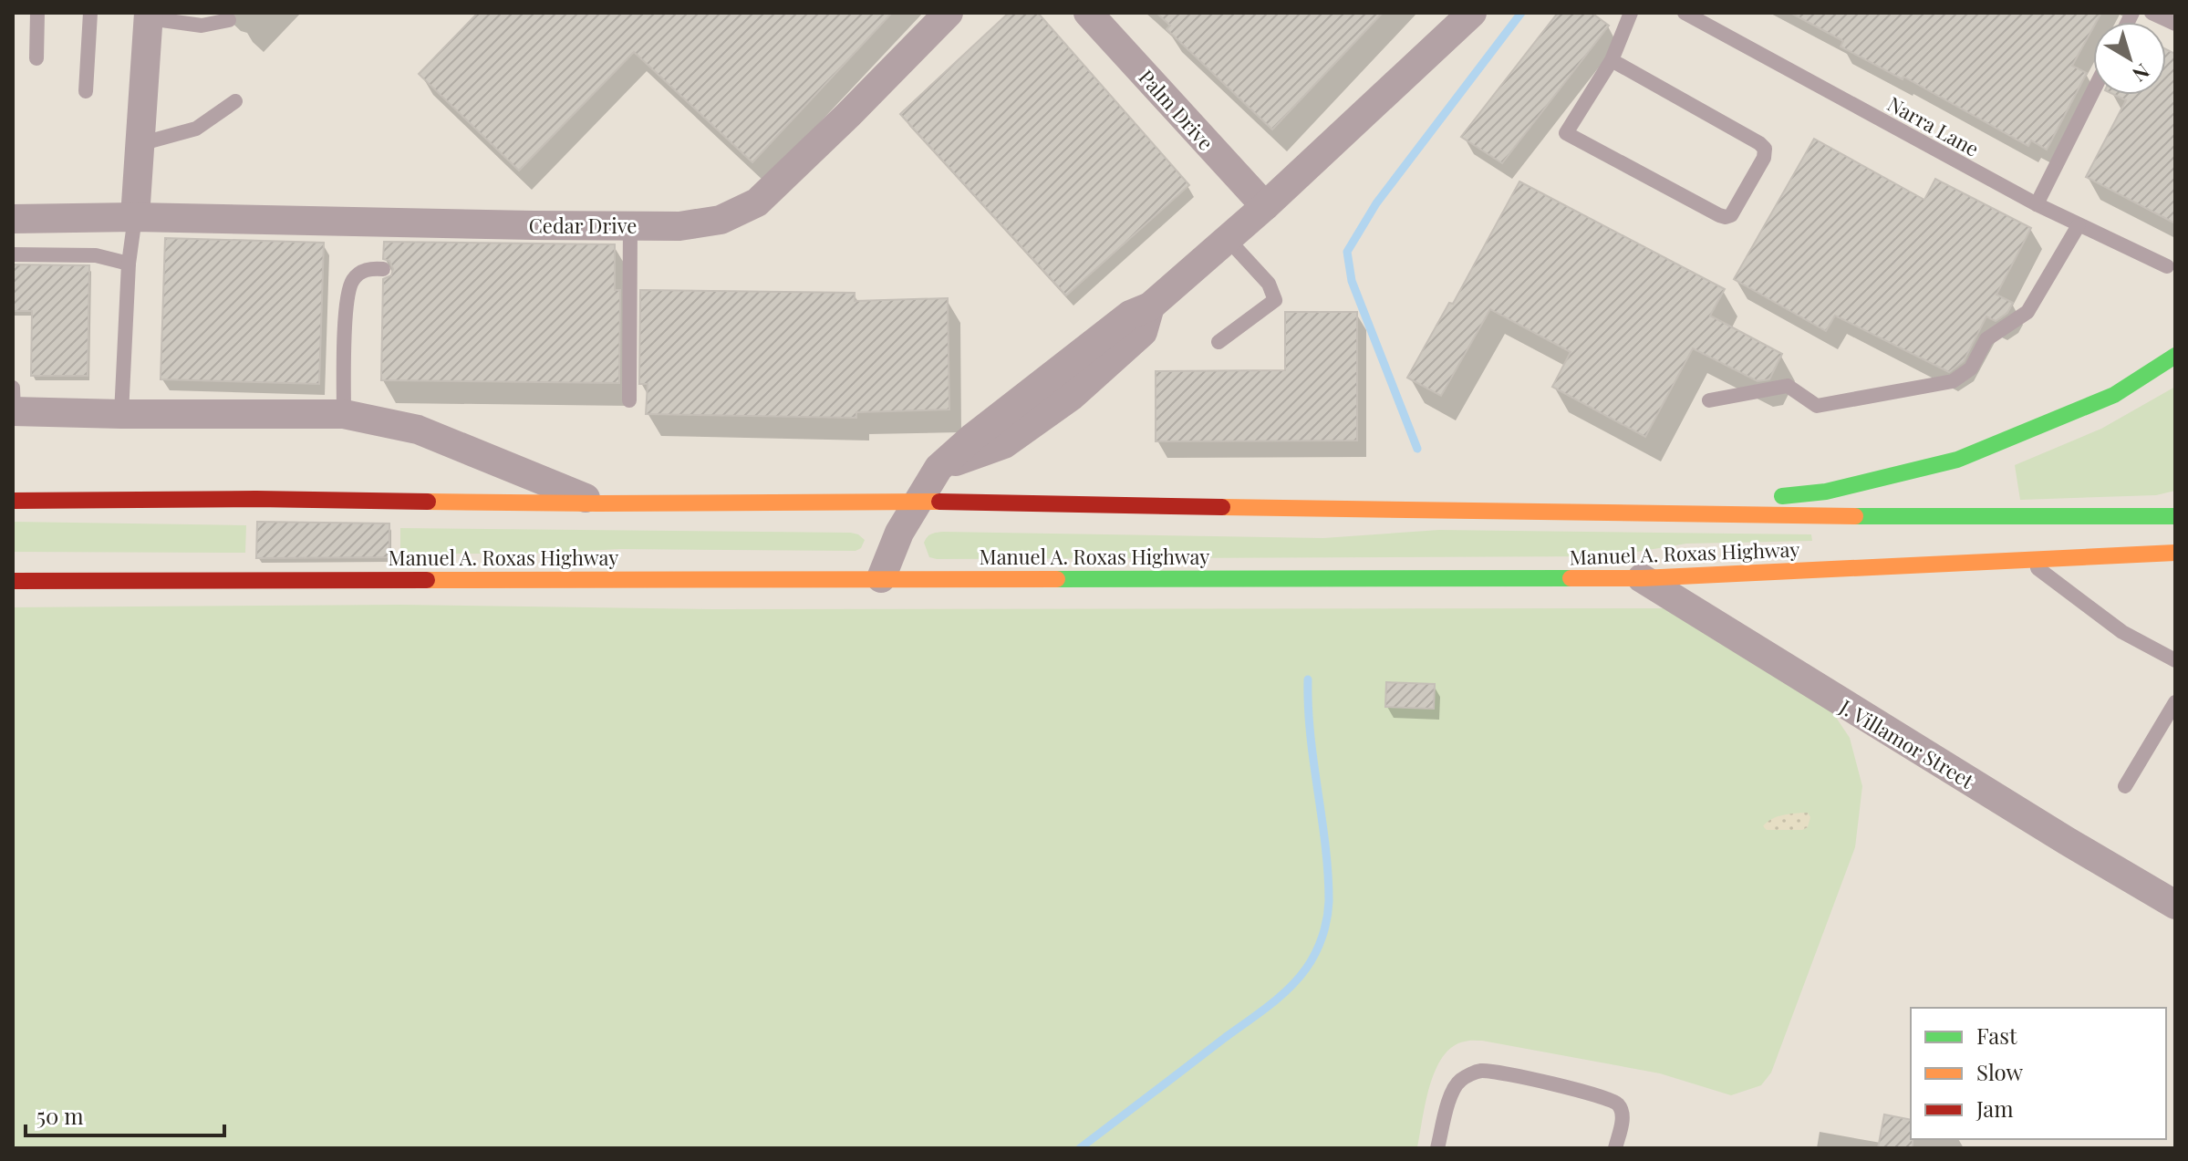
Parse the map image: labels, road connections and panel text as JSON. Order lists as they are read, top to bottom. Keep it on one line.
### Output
{"streets":{"main road":["Manuel A. Roxas Highway"],"street":["Palm Drive","Cedar Drive","J. Villamor Street"],"lane":["Narra Lane"]},"crossings":[["Manuel A. Roxas Highway","J. Villamor Street"]],"legend":["Fast","Slow","Jam"],"scale_bar":"50 m","north":"bottom right"}
